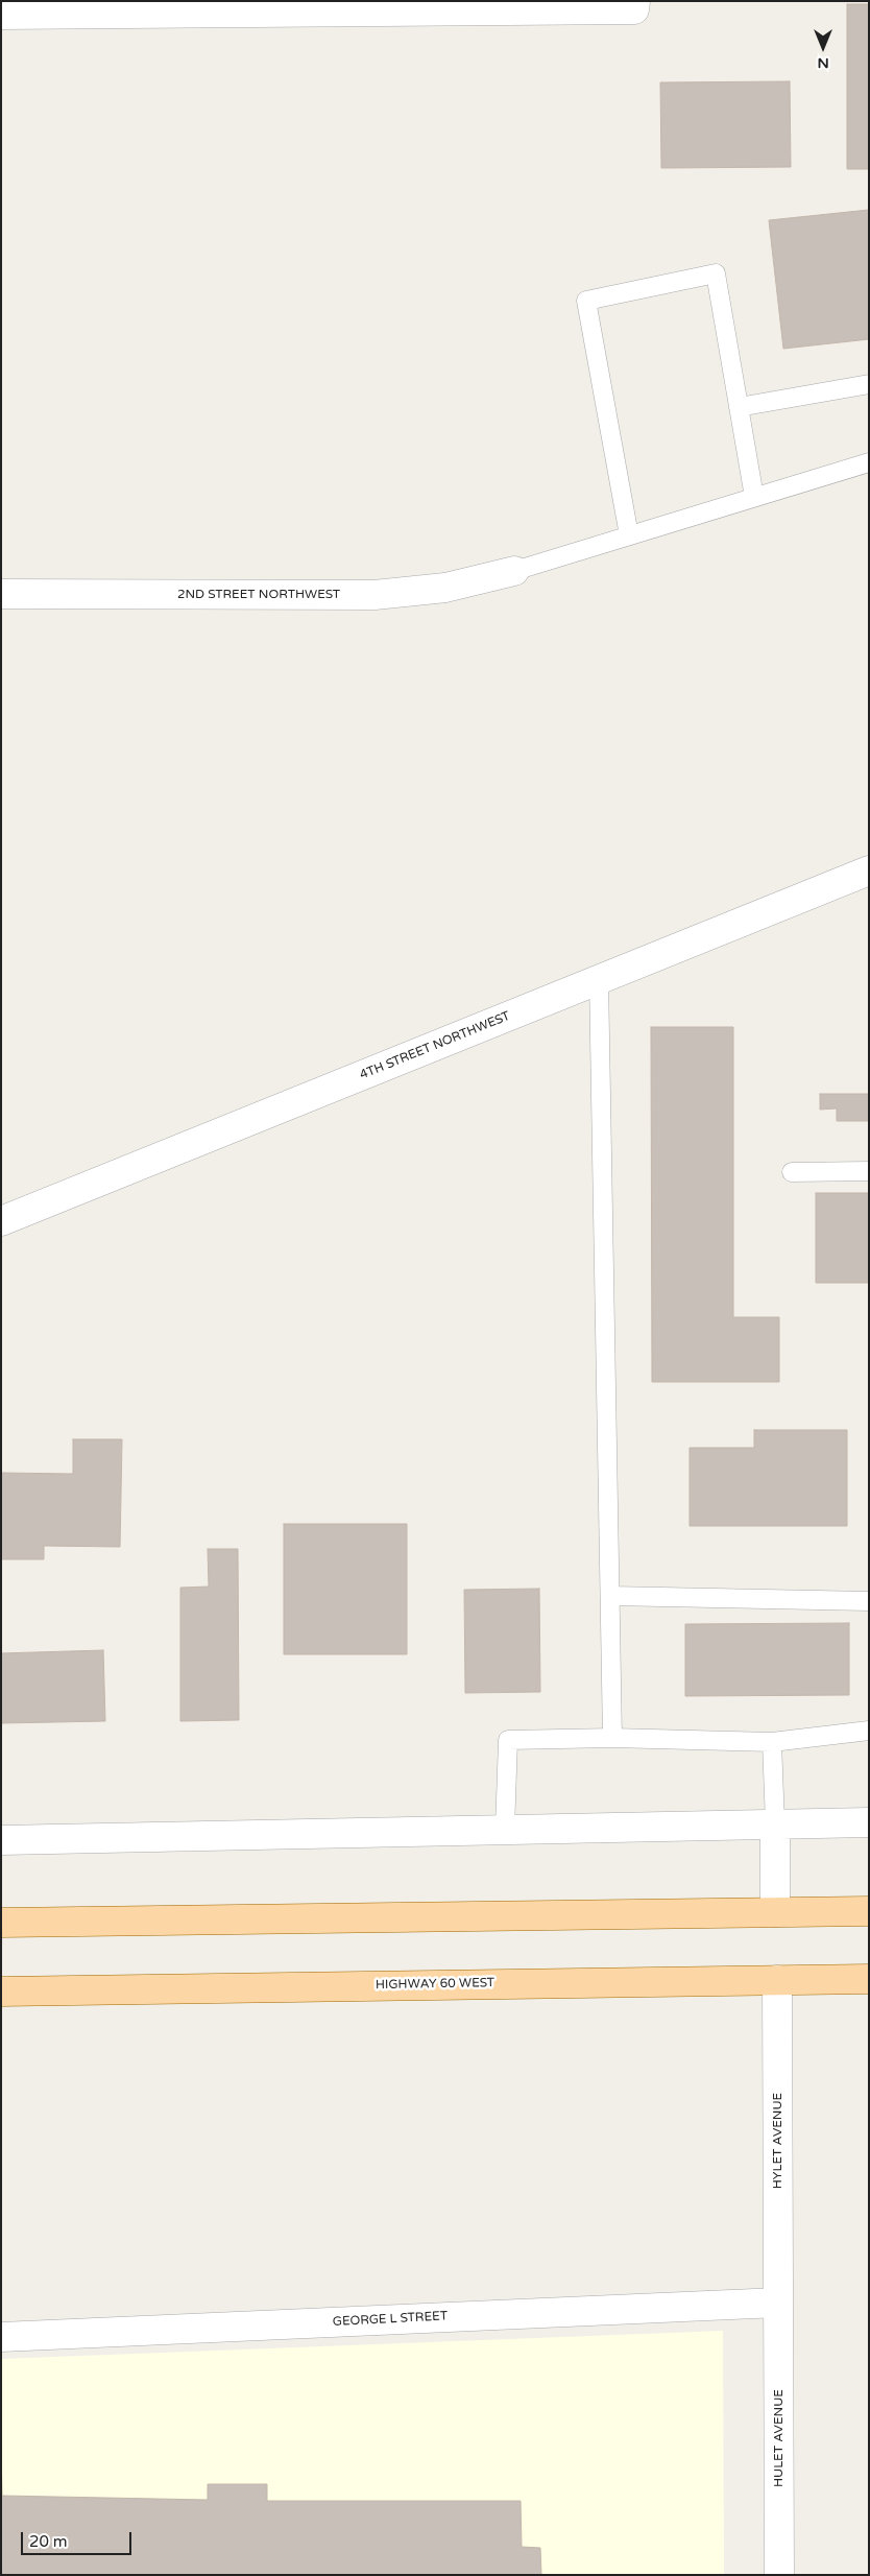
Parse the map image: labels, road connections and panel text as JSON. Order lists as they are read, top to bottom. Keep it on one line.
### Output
{"streets":{"main road":["HIGHWAY 60 WEST"],"street":["2ND STREET NORTHWEST","4TH STREET NORTHWEST","HYLET AVENUE","GEORGE L STREET","HULET AVENUE"]},"crossings":[["HIGHWAY 60 WEST","HYLET AVENUE"],["HYLET AVENUE","GEORGE L STREET"],["HYLET AVENUE","HULET AVENUE"],["GEORGE L STREET","HULET AVENUE"]],"scale_bar":"20 m","north":"bottom"}
